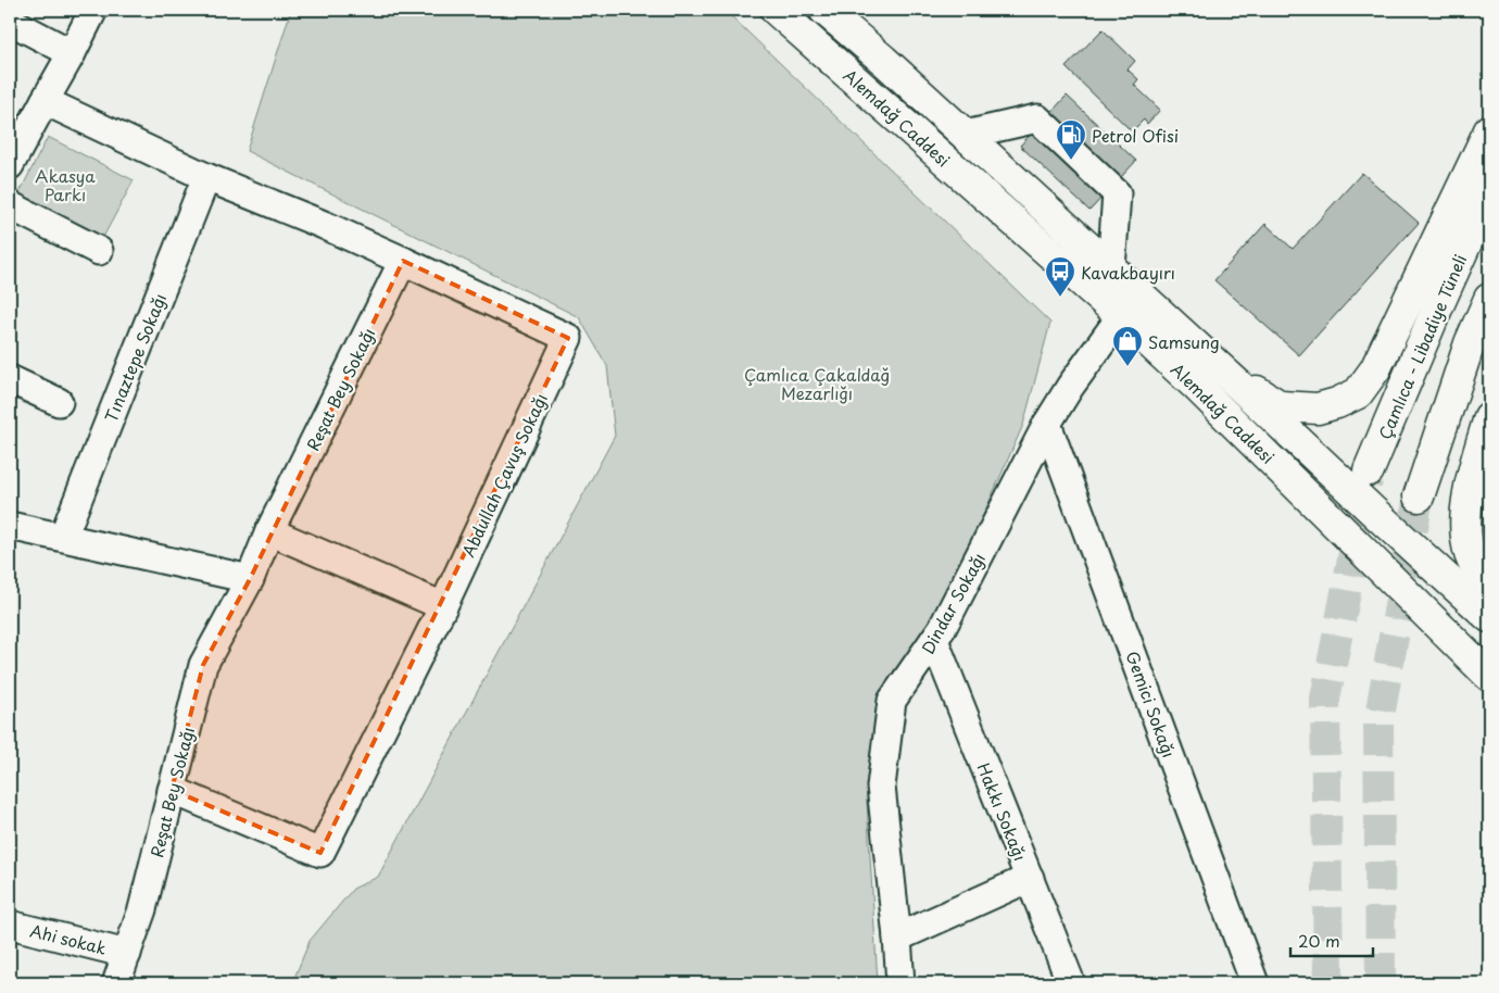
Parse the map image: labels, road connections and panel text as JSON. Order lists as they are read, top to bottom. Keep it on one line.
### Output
{"streets":{"main road":["Alemdağ Caddesi","Çamlıca - Libadiye Tüneli"],"street":["Tınaztepe Sokağı","Reşat Bey Sokağı","Abdullah Çavuş Sokağı","Dindar Sokağı","Gemici Sokağı","Hakkı Sokağı","Ahi sokak"]},"crossings":[["Alemdağ Caddesi","Dindar Sokağı"],["Reşat Bey Sokağı","Abdullah Çavuş Sokağı"],["Reşat Bey Sokağı","Ahi sokak"],["Dindar Sokağı","Gemici Sokağı"],["Dindar Sokağı","Hakkı Sokağı"]],"parks":["Akasya Parkı","Çamlıca Çakaldağ Mezarlığı"],"places":{"fuel station":["Petrol Ofisi"],"bus stop":["Kavakbayırı"],"shop":["Samsung"]},"scale_bar":"20 m"}
